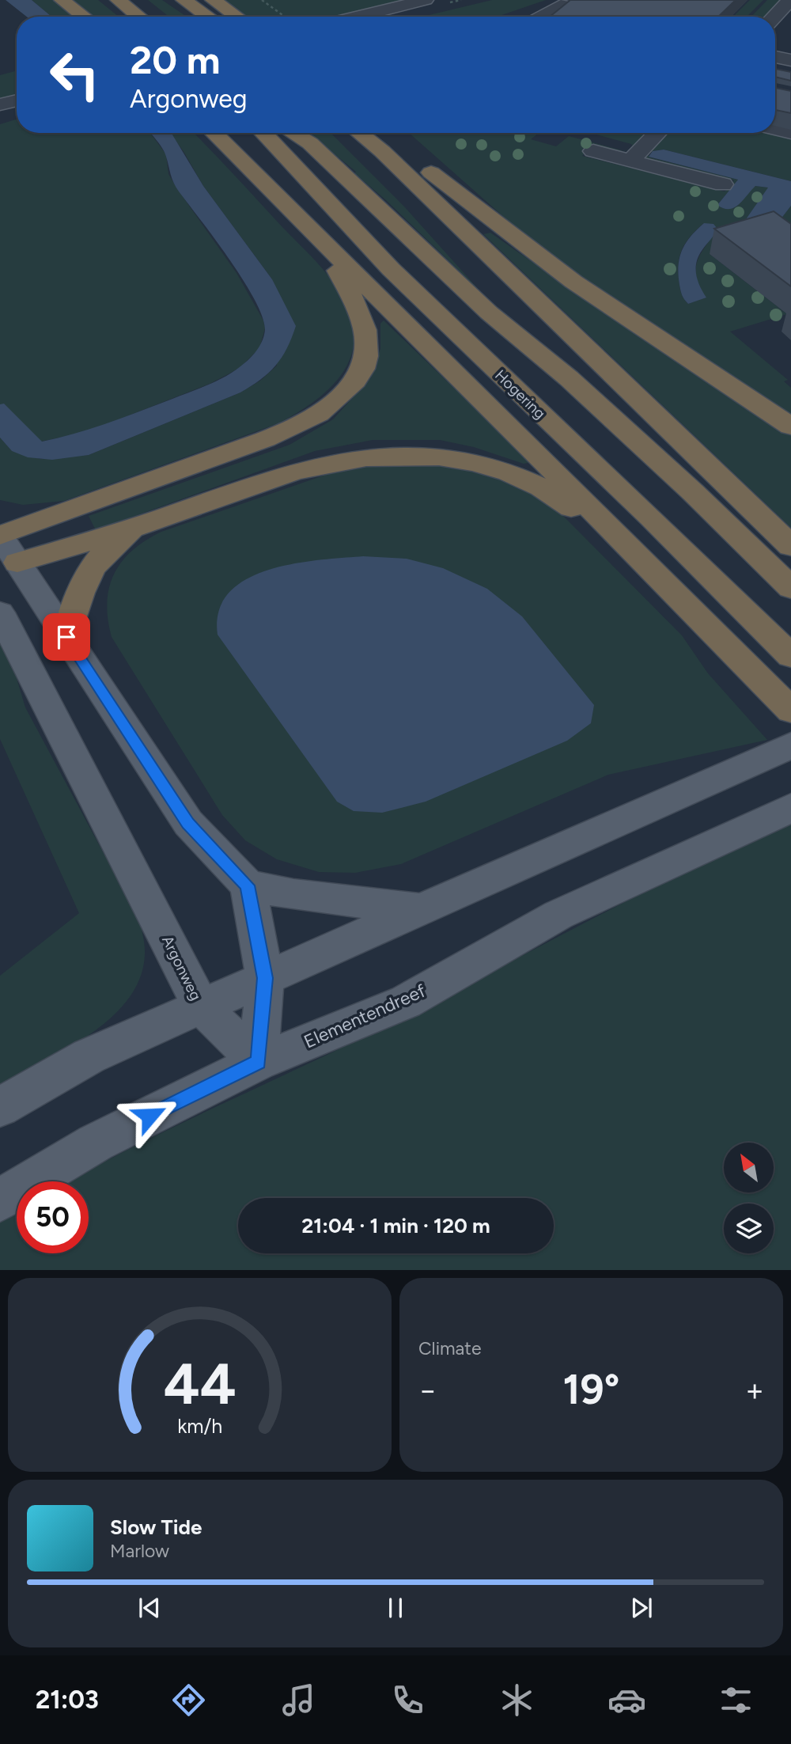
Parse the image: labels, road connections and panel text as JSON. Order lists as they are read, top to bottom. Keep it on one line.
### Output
{"streets":{"highway":["Hogering"],"main road":["Argonweg","Elementendreef"]},"crossings":[["Argonweg","Elementendreef"]],"north":"top left","page":{"turn":["20 m","Argonweg"],"limit":"50","trip":"21:04 · 1 min · 120 m","tile":"Climate","heat":["−","19°","+"],"song":["Slow Tide","Marlow"],"tabs":"21:03","gauge":["44","km/h"]}}
